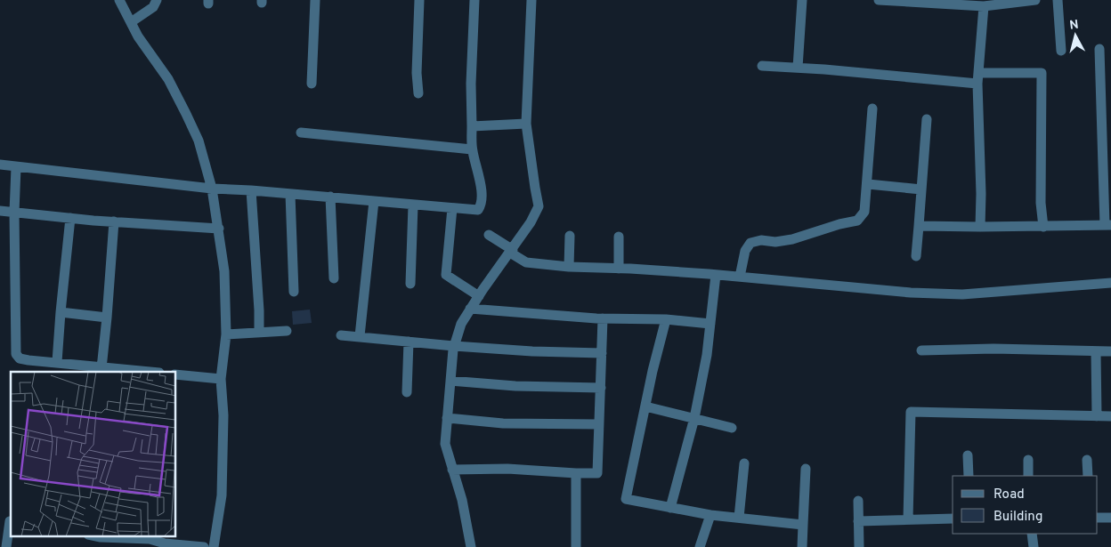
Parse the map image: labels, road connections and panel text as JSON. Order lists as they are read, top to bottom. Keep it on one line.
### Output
{"legend":["Road","Building"],"north":"top"}
